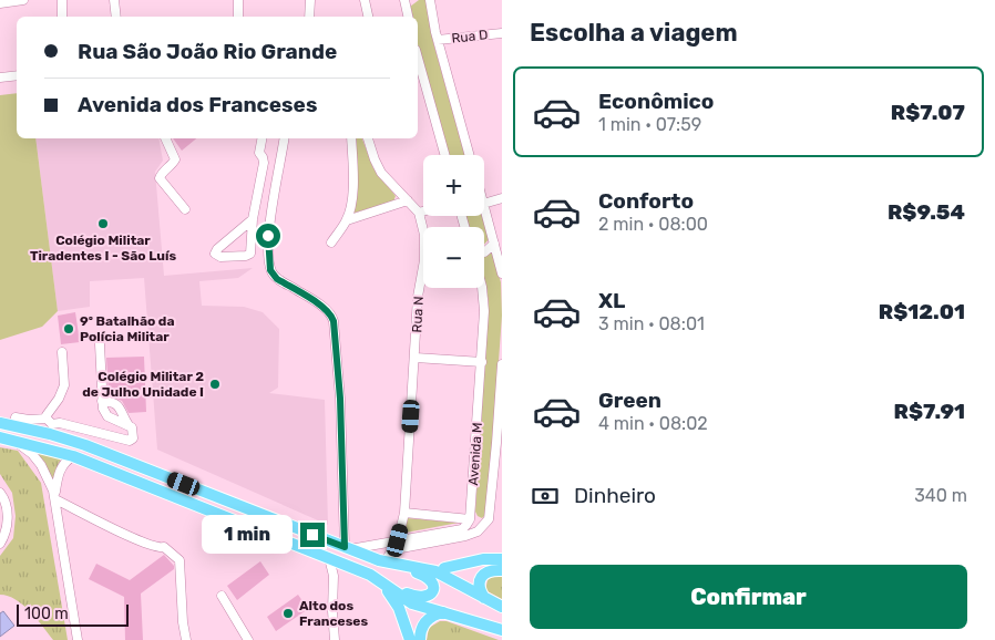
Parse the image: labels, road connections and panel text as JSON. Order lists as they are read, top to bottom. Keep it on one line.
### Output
{"streets":{"street":["Rua D","Rua N","Avenida M"]},"places":["Colégio Militar Tiradentes I - São Luís","9º Batalhão da Polícia Militar","Colégio Militar 2 de Julho Unidade I","Alto dos Franceses"],"scale_bar":"100 m","page":{"heading":"Escolha a viagem","banner":["Rua São João Rio Grande","Avenida dos Franceses"],"list":[{"name":"Econômico","note":"1 min · 07:59","value":"R$7.07"},{"name":"Conforto","note":"2 min · 08:00","value":"R$9.54"},{"name":"XL","note":"3 min · 08:01","value":"R$12.01"},{"name":"Green","note":"4 min · 08:02","value":"R$7.91"}],"map_buttons":["+","−"],"pay":["Dinheiro","340 m"],"bubble":"1 min","buttons":"Confirmar","scale":"100 m"}}
